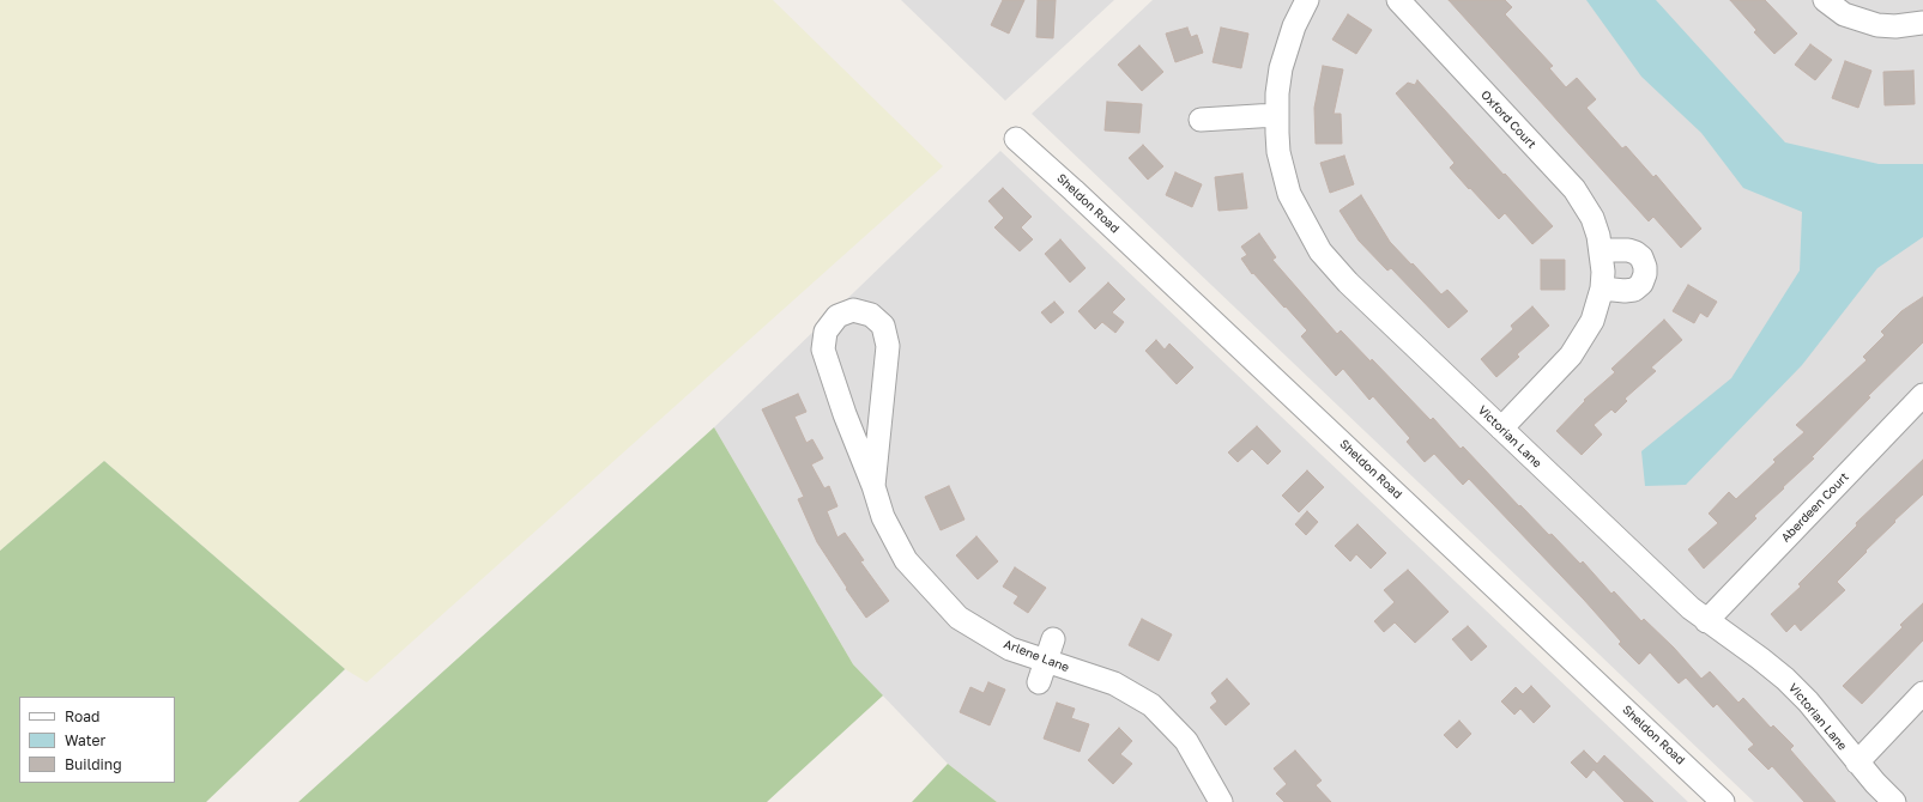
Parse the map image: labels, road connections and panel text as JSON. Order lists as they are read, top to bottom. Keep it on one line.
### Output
{"streets":{"street":["Oxford Court","Sheldon Road","Victorian Lane","Aberdeen Court","Arlene Lane"]},"crossings":[["Oxford Court","Victorian Lane"],["Victorian Lane","Aberdeen Court"]],"legend":["Road","Water","Building"]}
